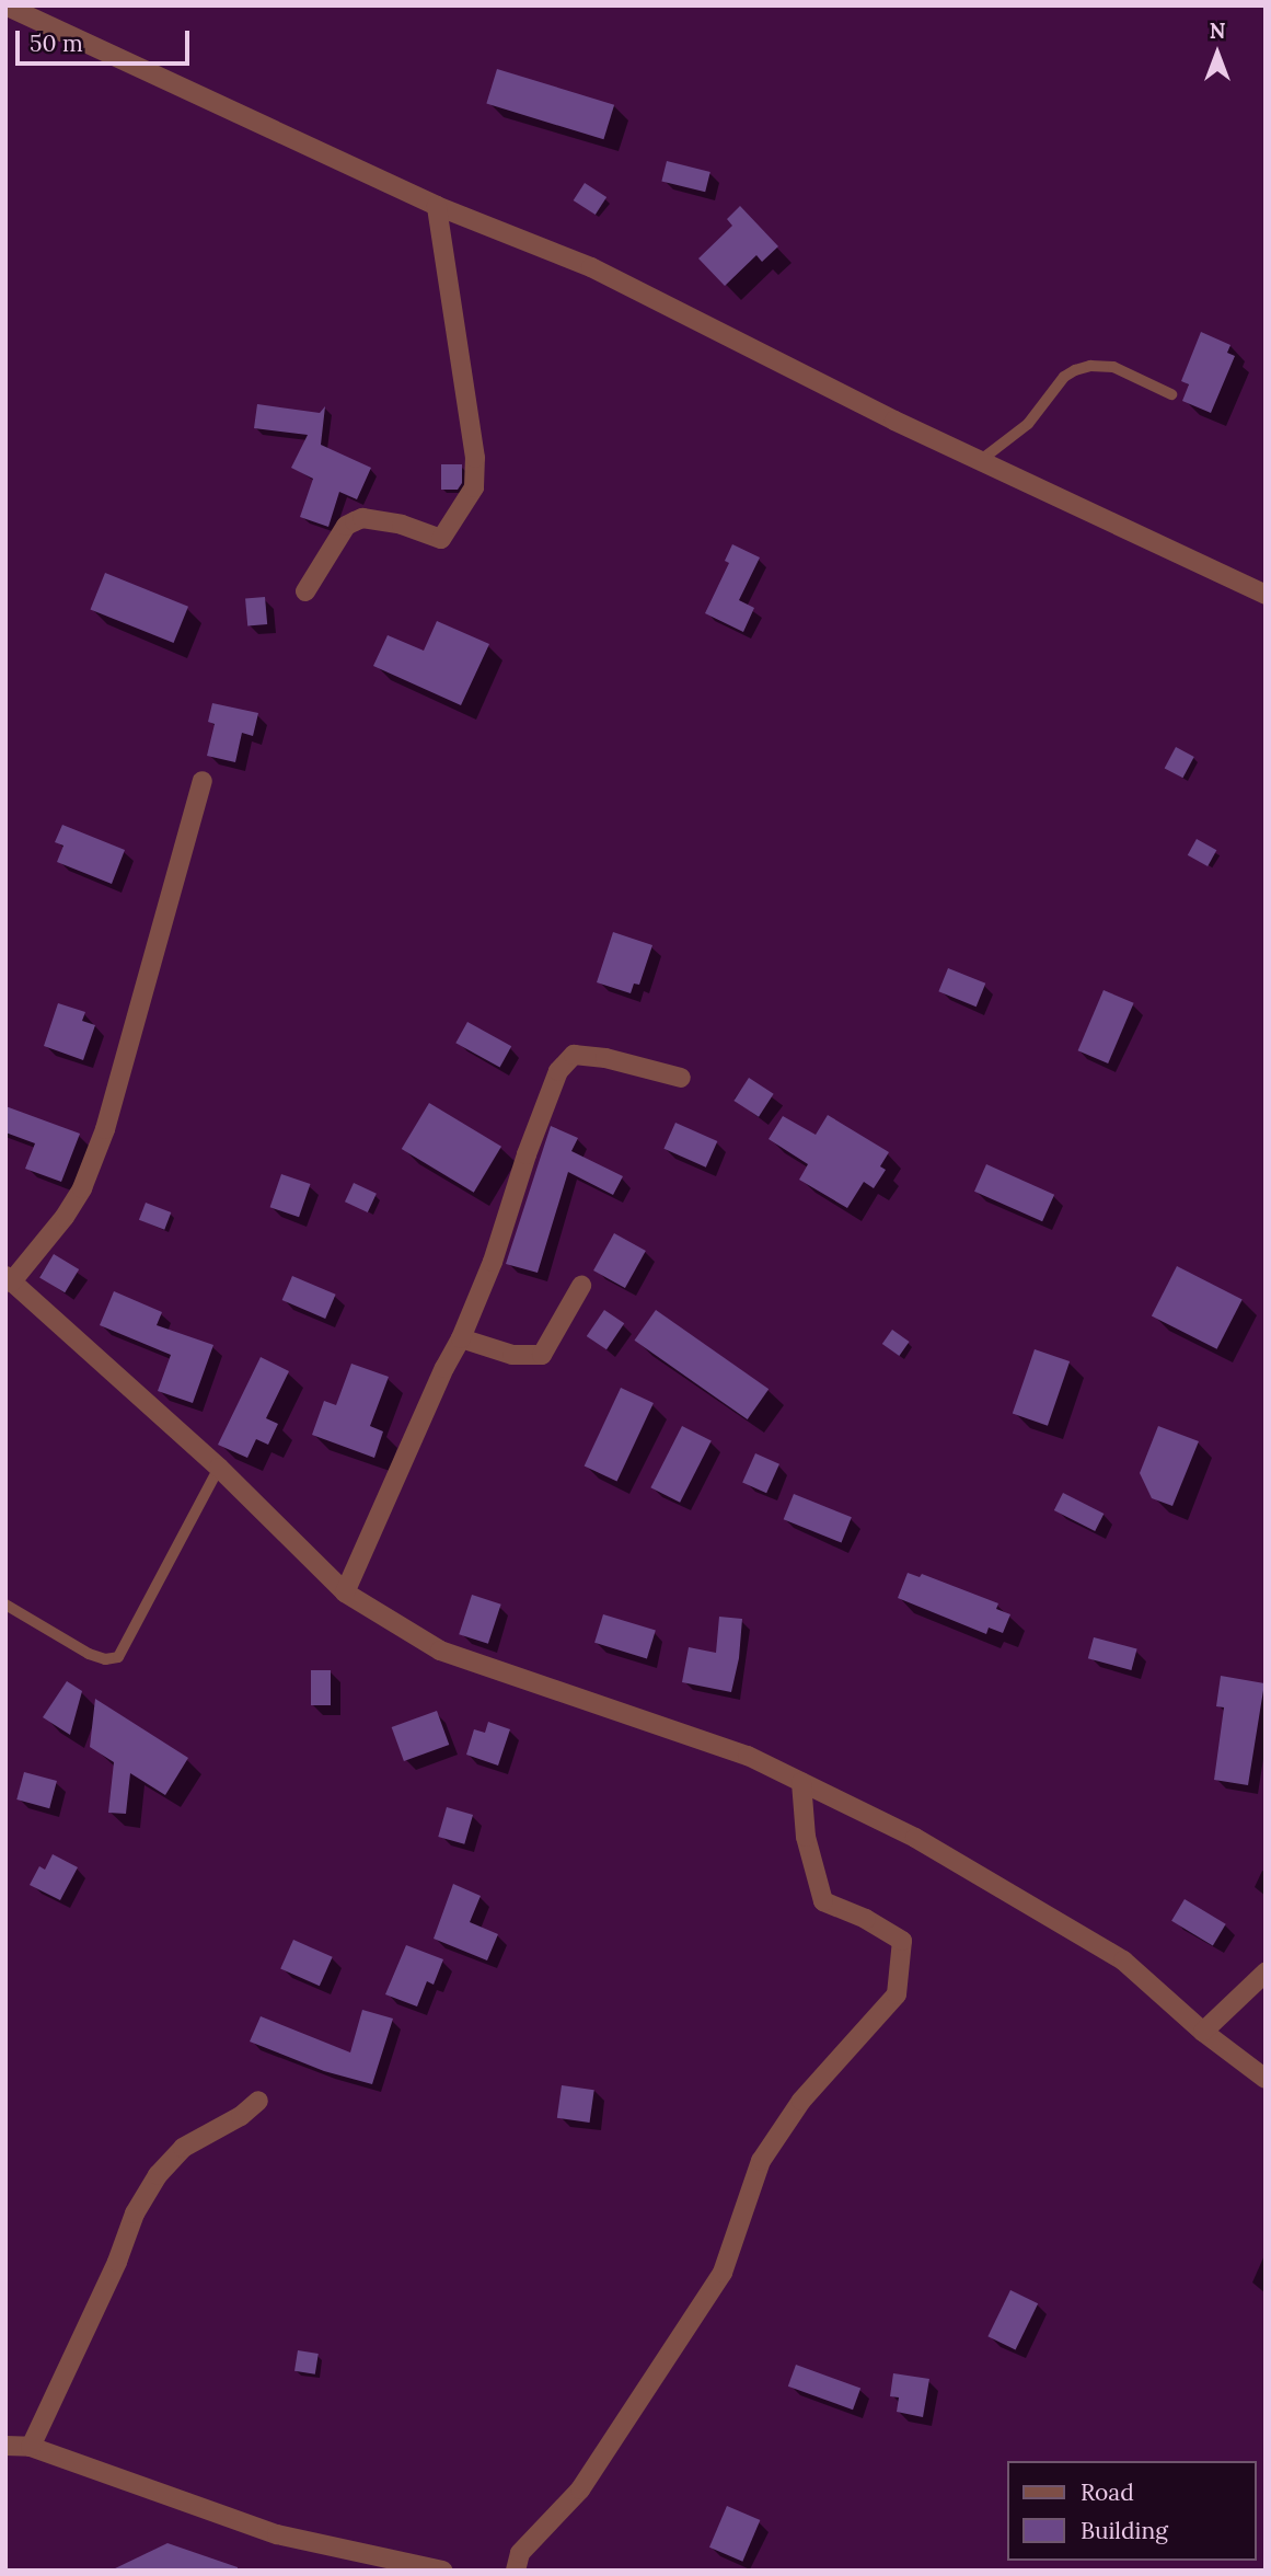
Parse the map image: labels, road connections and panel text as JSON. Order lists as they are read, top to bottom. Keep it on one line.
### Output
{"legend":["Road","Building"],"scale_bar":"50 m","north":"top"}
